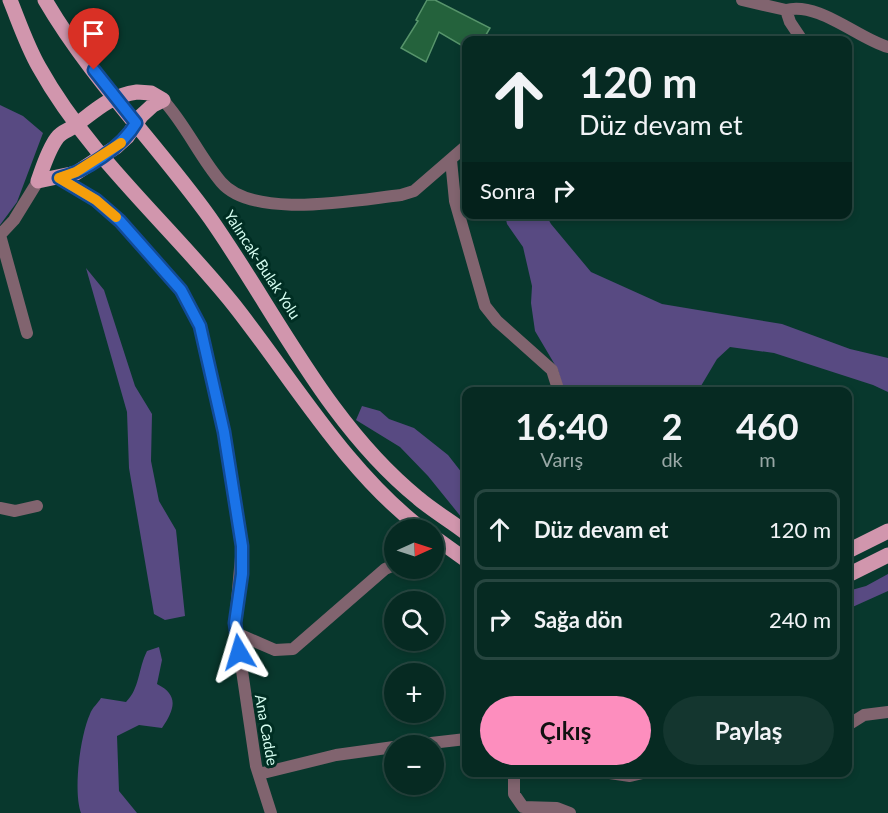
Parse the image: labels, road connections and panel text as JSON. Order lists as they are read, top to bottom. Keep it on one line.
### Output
{"streets":{"main road":["Yalıncak-Bulak Yolu"],"street":["Ana Cadde"]},"north":"right","page":{"turn":["120 m","Düz devam et"],"then":"Sonra","eta":["16:40","Varış","2","dk","460","m"],"list":[{"name":"Düz devam et","value":"120 m"},{"name":"Sağa dön","value":"240 m"}],"map_buttons":["+","−"],"buttons":["Çıkış","Paylaş"]}}
